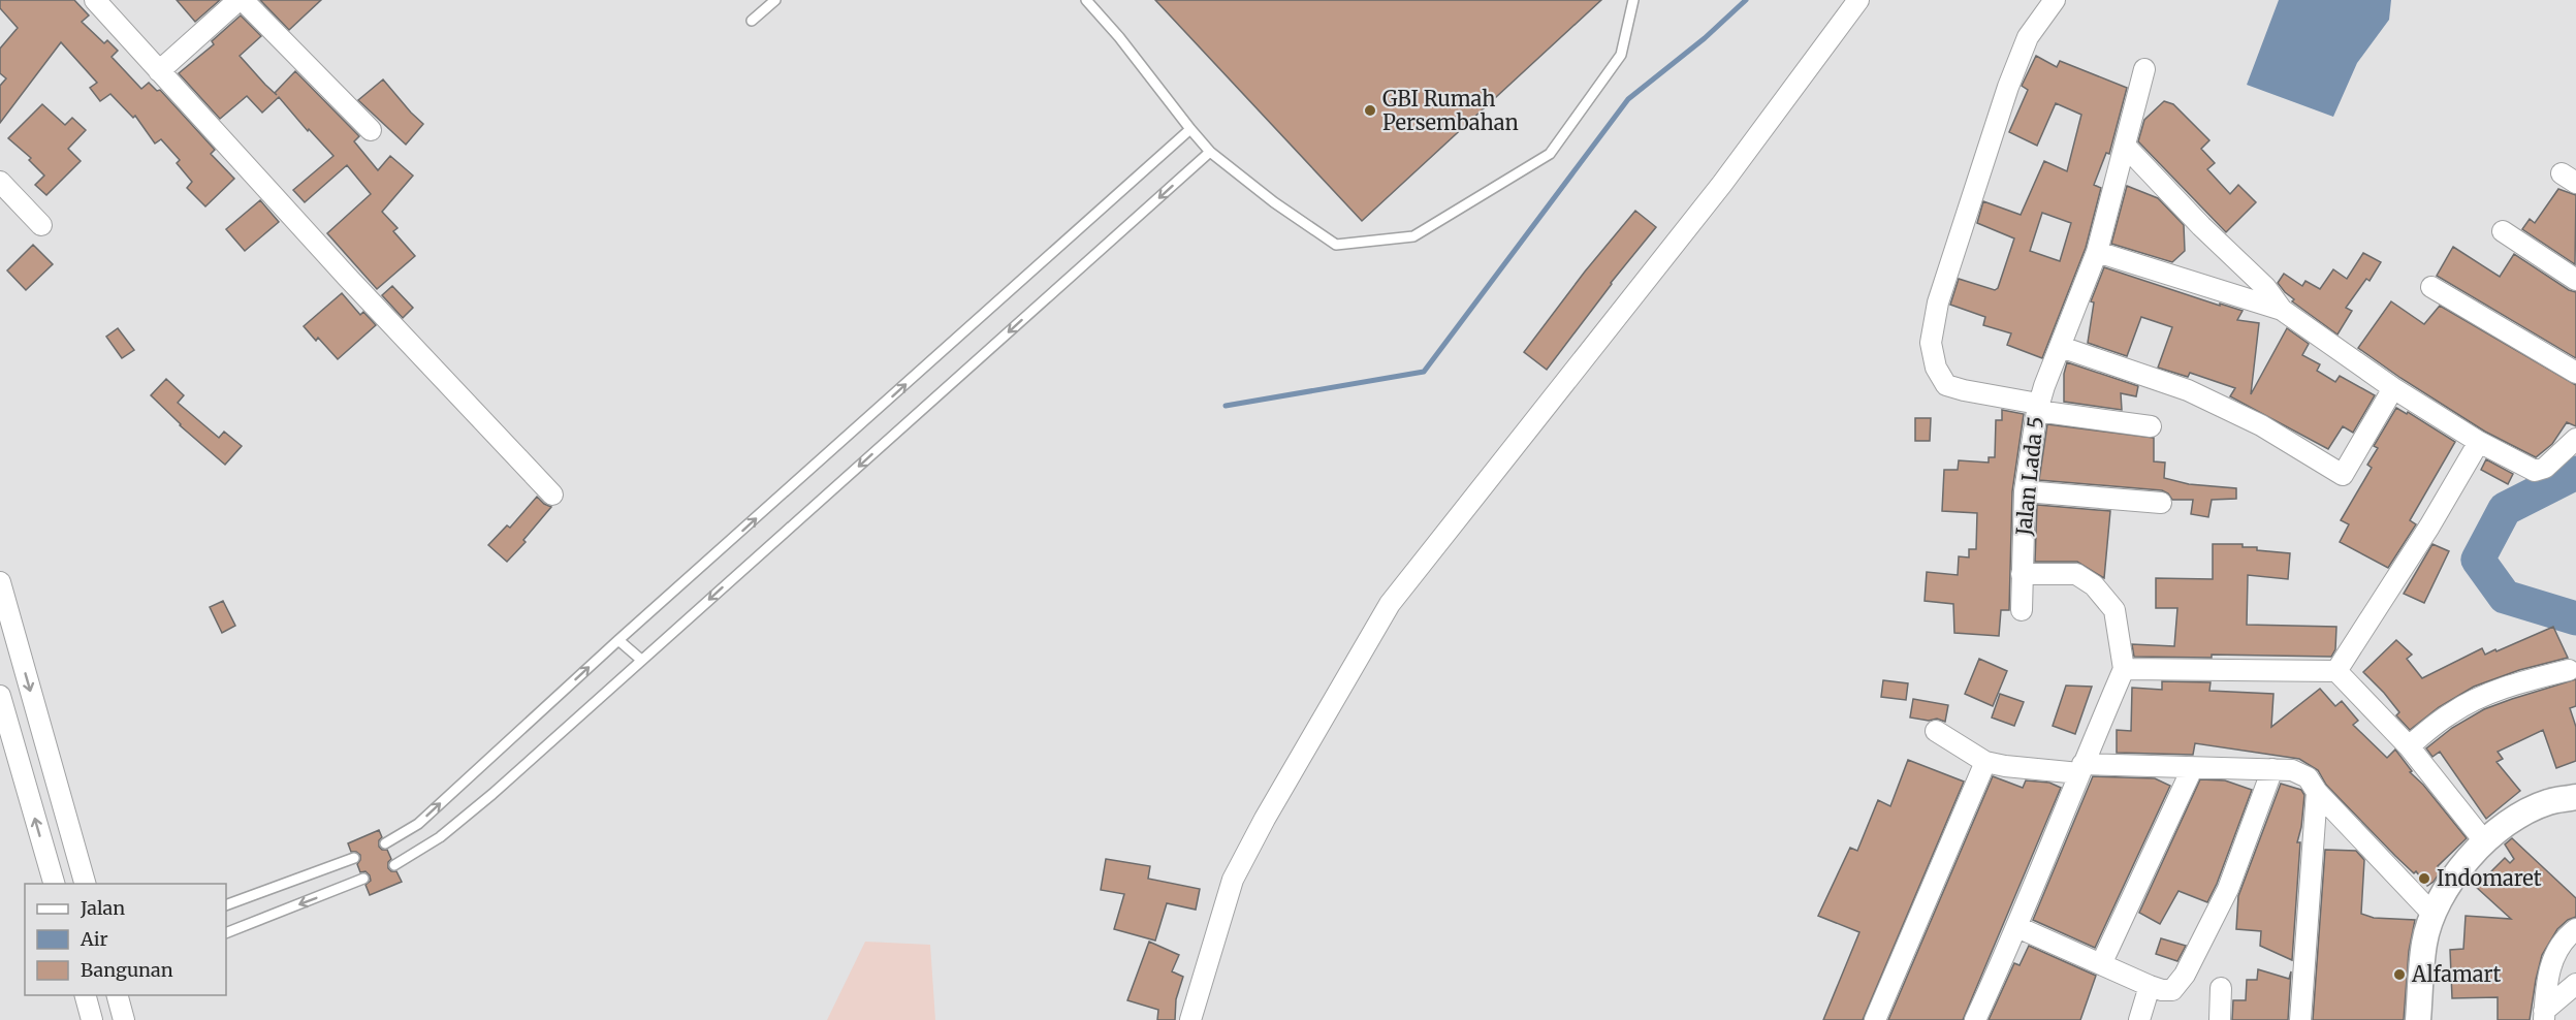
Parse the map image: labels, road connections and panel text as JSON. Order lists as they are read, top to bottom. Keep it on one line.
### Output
{"streets":{"street":["Jalan Lada 5"]},"places":["GBI Rumah Persembahan","Indomaret","Alfamart"],"legend":["Jalan","Air","Bangunan"]}
